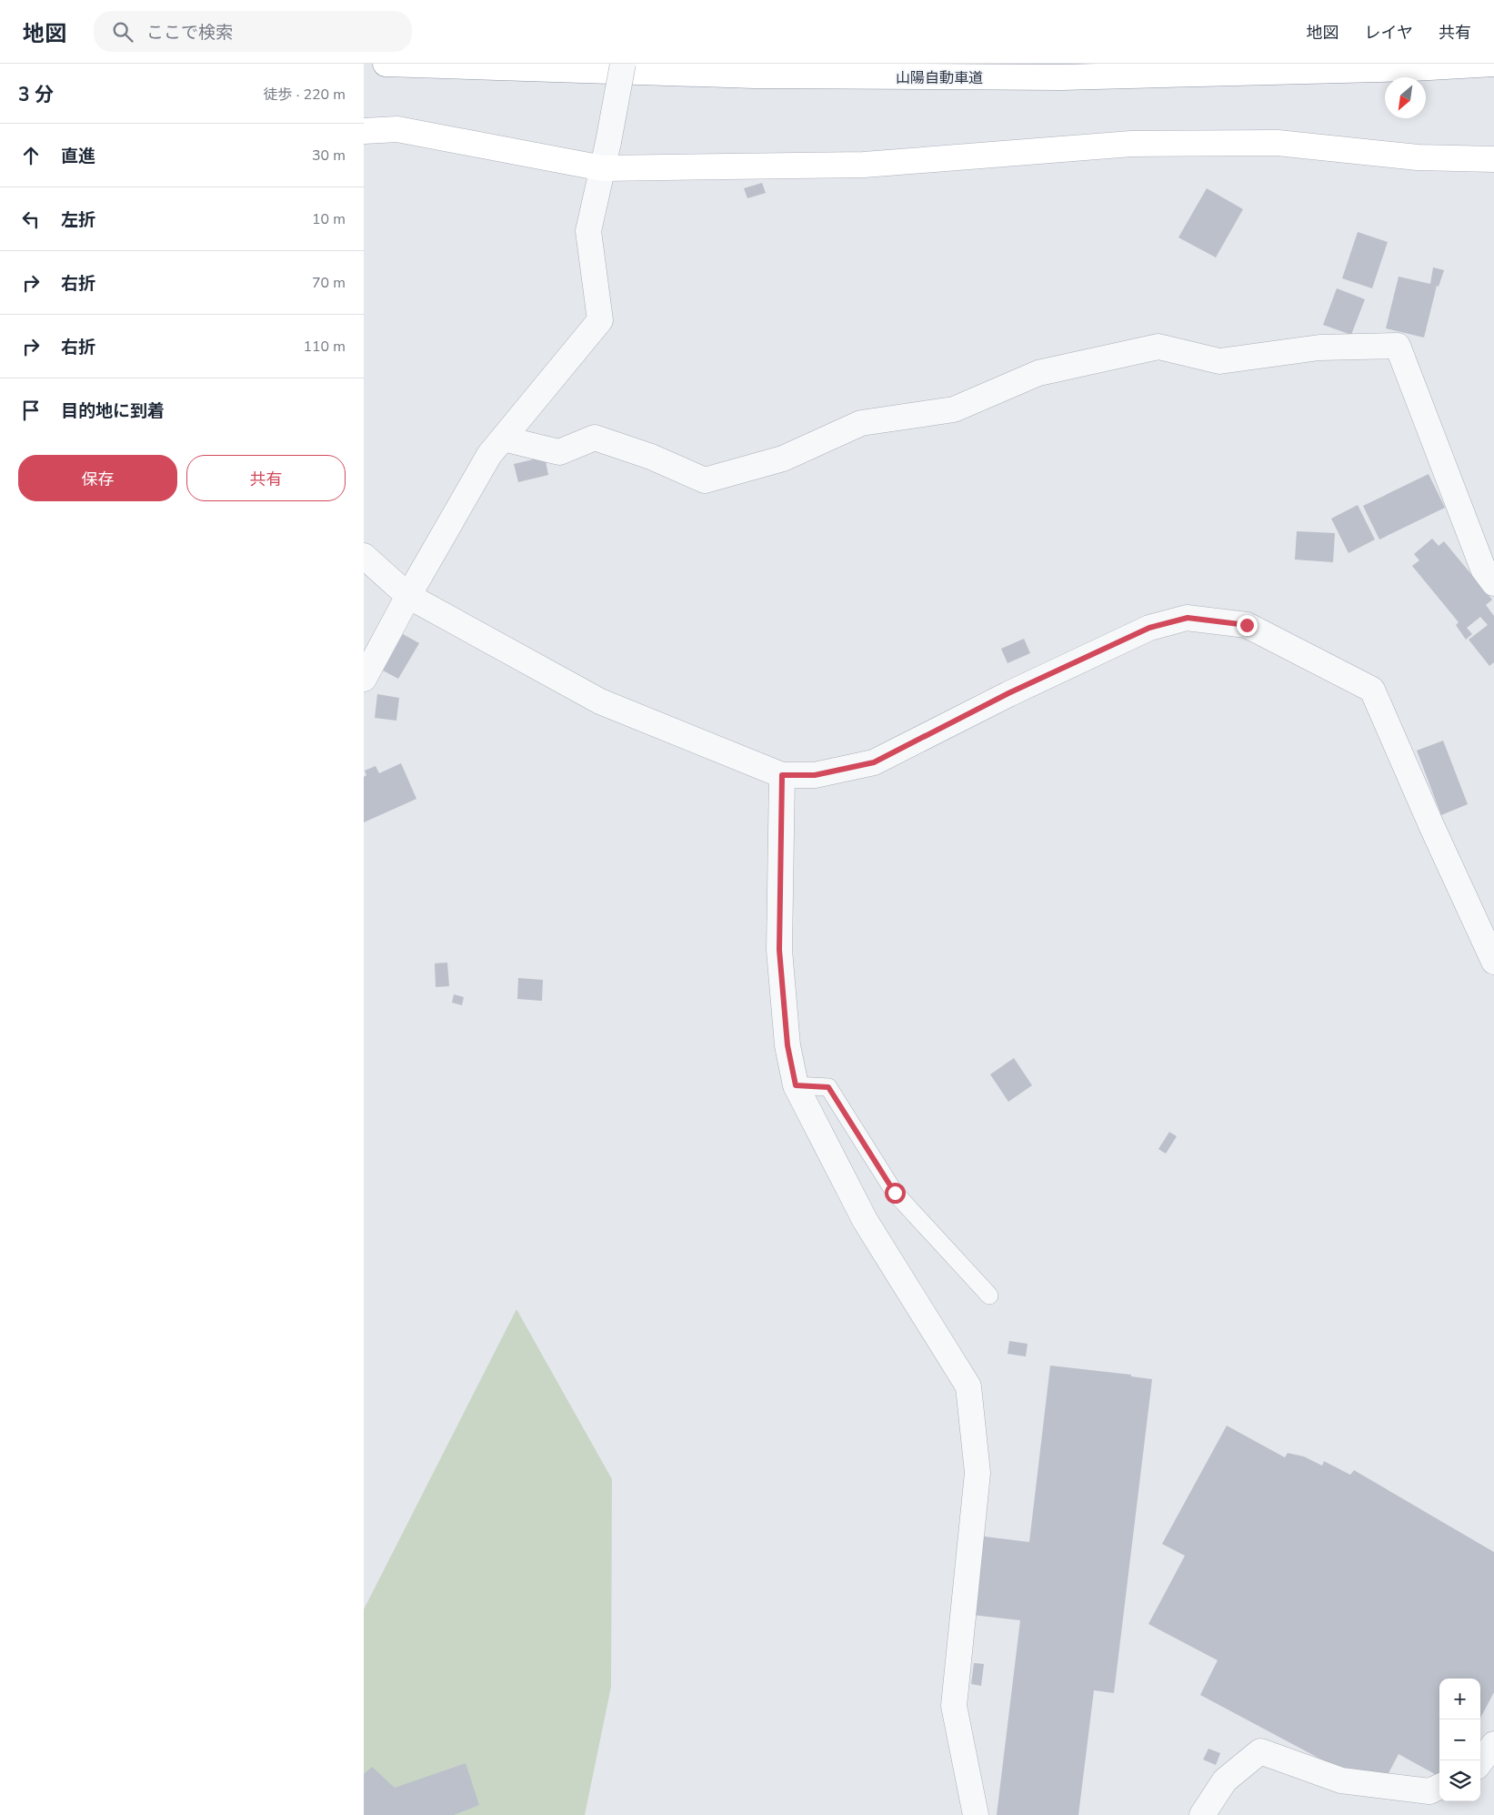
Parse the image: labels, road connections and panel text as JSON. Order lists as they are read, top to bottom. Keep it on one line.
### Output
{"streets":{"main road":["山陽自動車道"]},"north":"bottom left","page":{"header":"地図","search":"ここで検索","nav":["地図","レイヤ","共有"],"heading":["3 分","徒歩 · 220 m"],"list":[["直進","30 m"],["左折","10 m"],["右折","70 m"],["右折","110 m"],"目的地に到着"],"buttons":["保存","共有"],"map_buttons":["+","−"]}}
